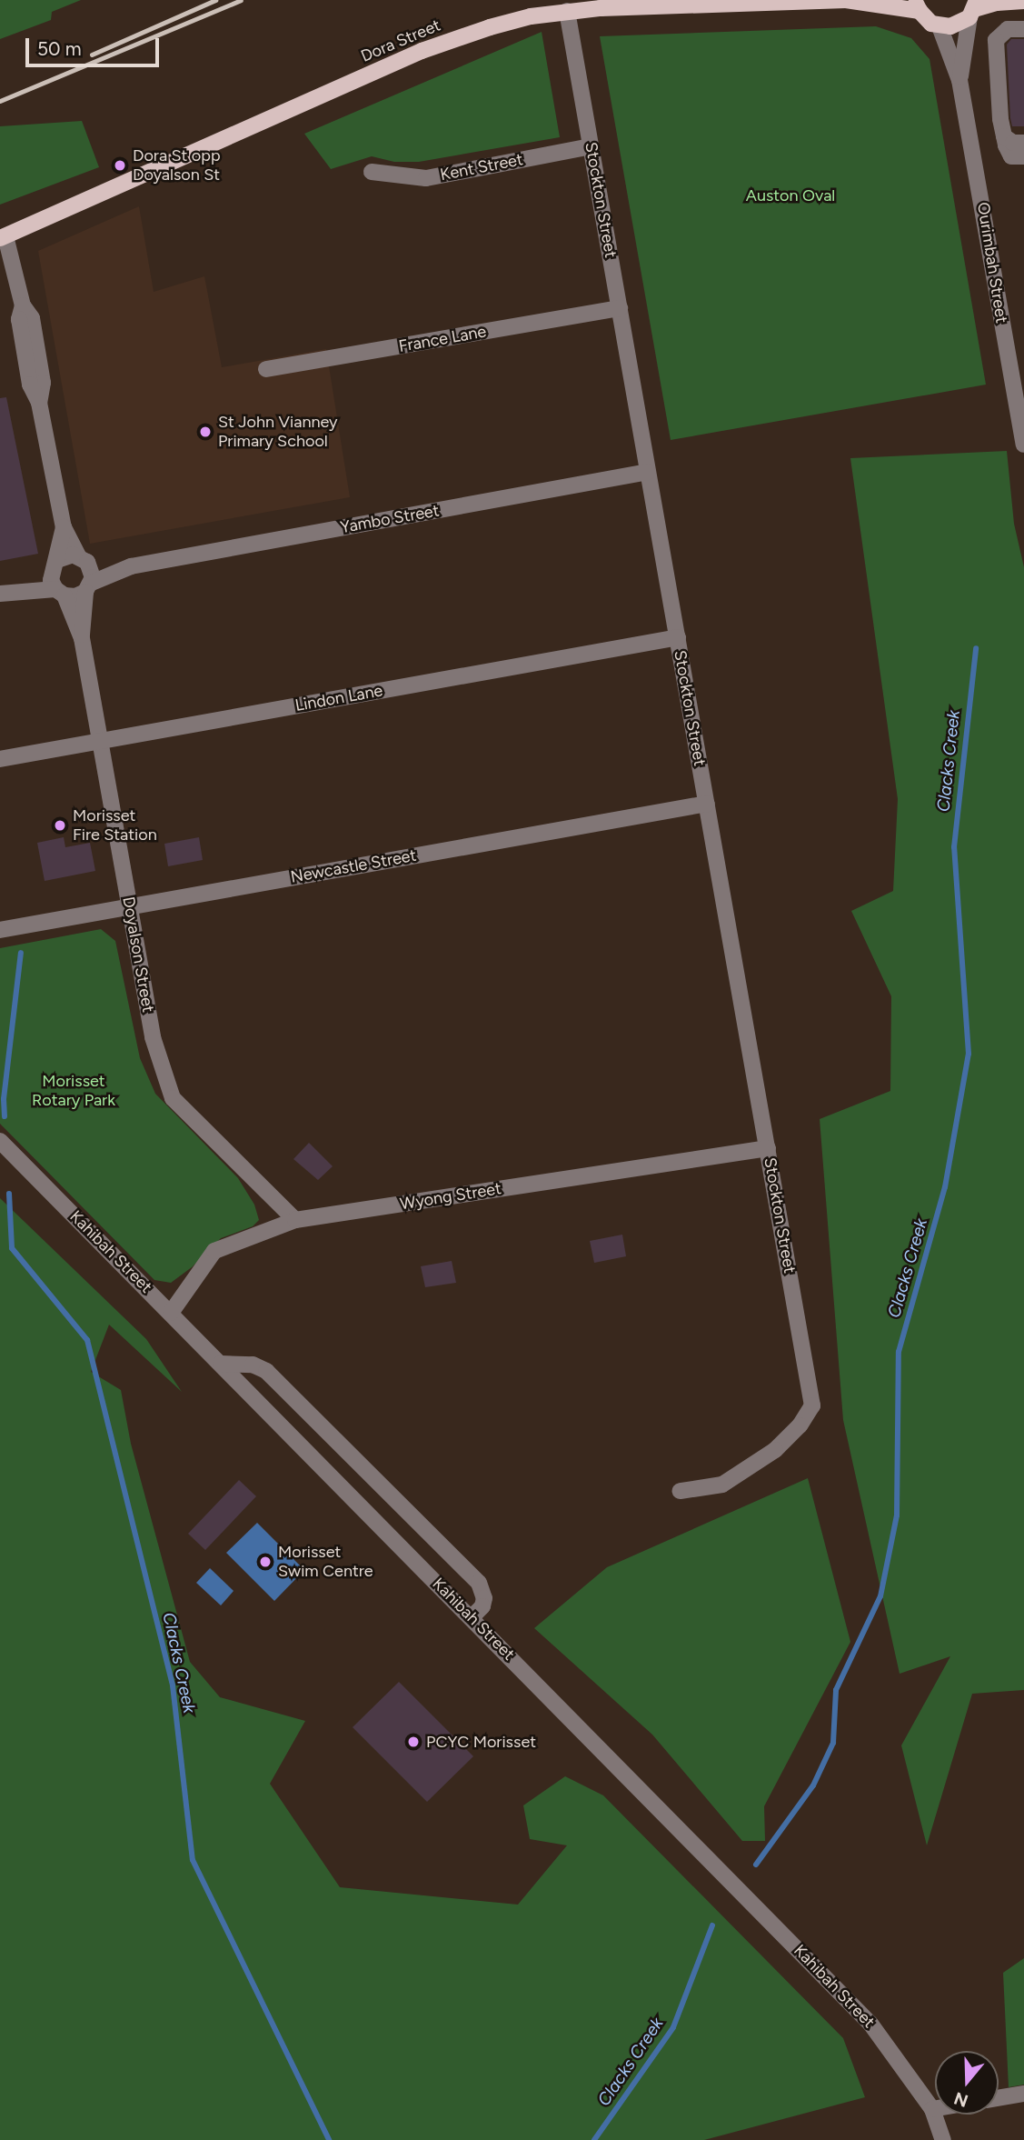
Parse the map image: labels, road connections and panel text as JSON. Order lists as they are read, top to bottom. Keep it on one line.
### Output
{"streets":{"main road":["Dora Street"],"street":["Kent Street","Stockton Street","Ourimbah Street","France Lane","Yambo Street","Lindon Lane","Newcastle Street","Doyalson Street","Wyong Street","Kahibah Street"]},"crossings":[["Dora Street","Stockton Street"],["Dora Street","Doyalson Street"],["Kent Street","Stockton Street"],["Stockton Street","France Lane"],["Stockton Street","Yambo Street"],["Stockton Street","Lindon Lane"],["Stockton Street","Newcastle Street"],["Stockton Street","Wyong Street"],["Yambo Street","Doyalson Street"],["Lindon Lane","Doyalson Street"],["Newcastle Street","Doyalson Street"],["Doyalson Street","Wyong Street"],["Wyong Street","Kahibah Street"]],"water":["Clacks Creek"],"parks":["Auston Oval","Morisset Rotary Park"],"places":["Dora St opp Doyalson St","St John Vianney Primary School","Morisset Fire Station","Morisset Swim Centre","PCYC Morisset"],"scale_bar":"50 m","north":"bottom"}
